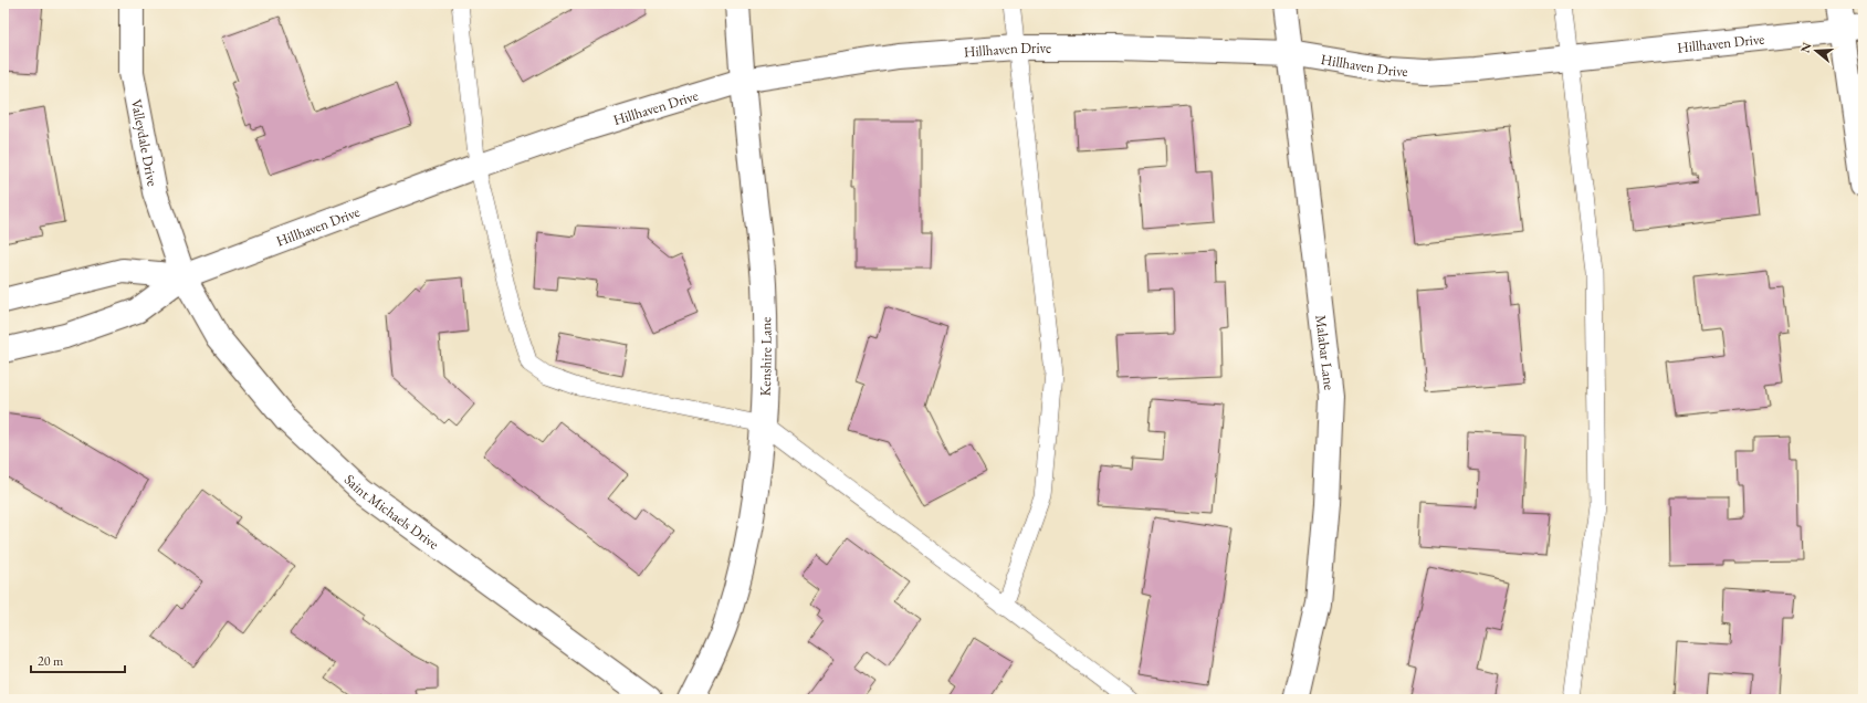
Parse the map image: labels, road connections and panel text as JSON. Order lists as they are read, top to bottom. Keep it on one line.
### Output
{"streets":{"street":["Hillhaven Drive","Valleydale Drive","Malabar Lane","Kenshire Lane","Saint Michaels Drive"]},"crossings":[["Hillhaven Drive","Valleydale Drive"],["Hillhaven Drive","Malabar Lane"],["Hillhaven Drive","Kenshire Lane"],["Hillhaven Drive","Saint Michaels Drive"],["Valleydale Drive","Saint Michaels Drive"]],"scale_bar":"20 m","north":"left"}
